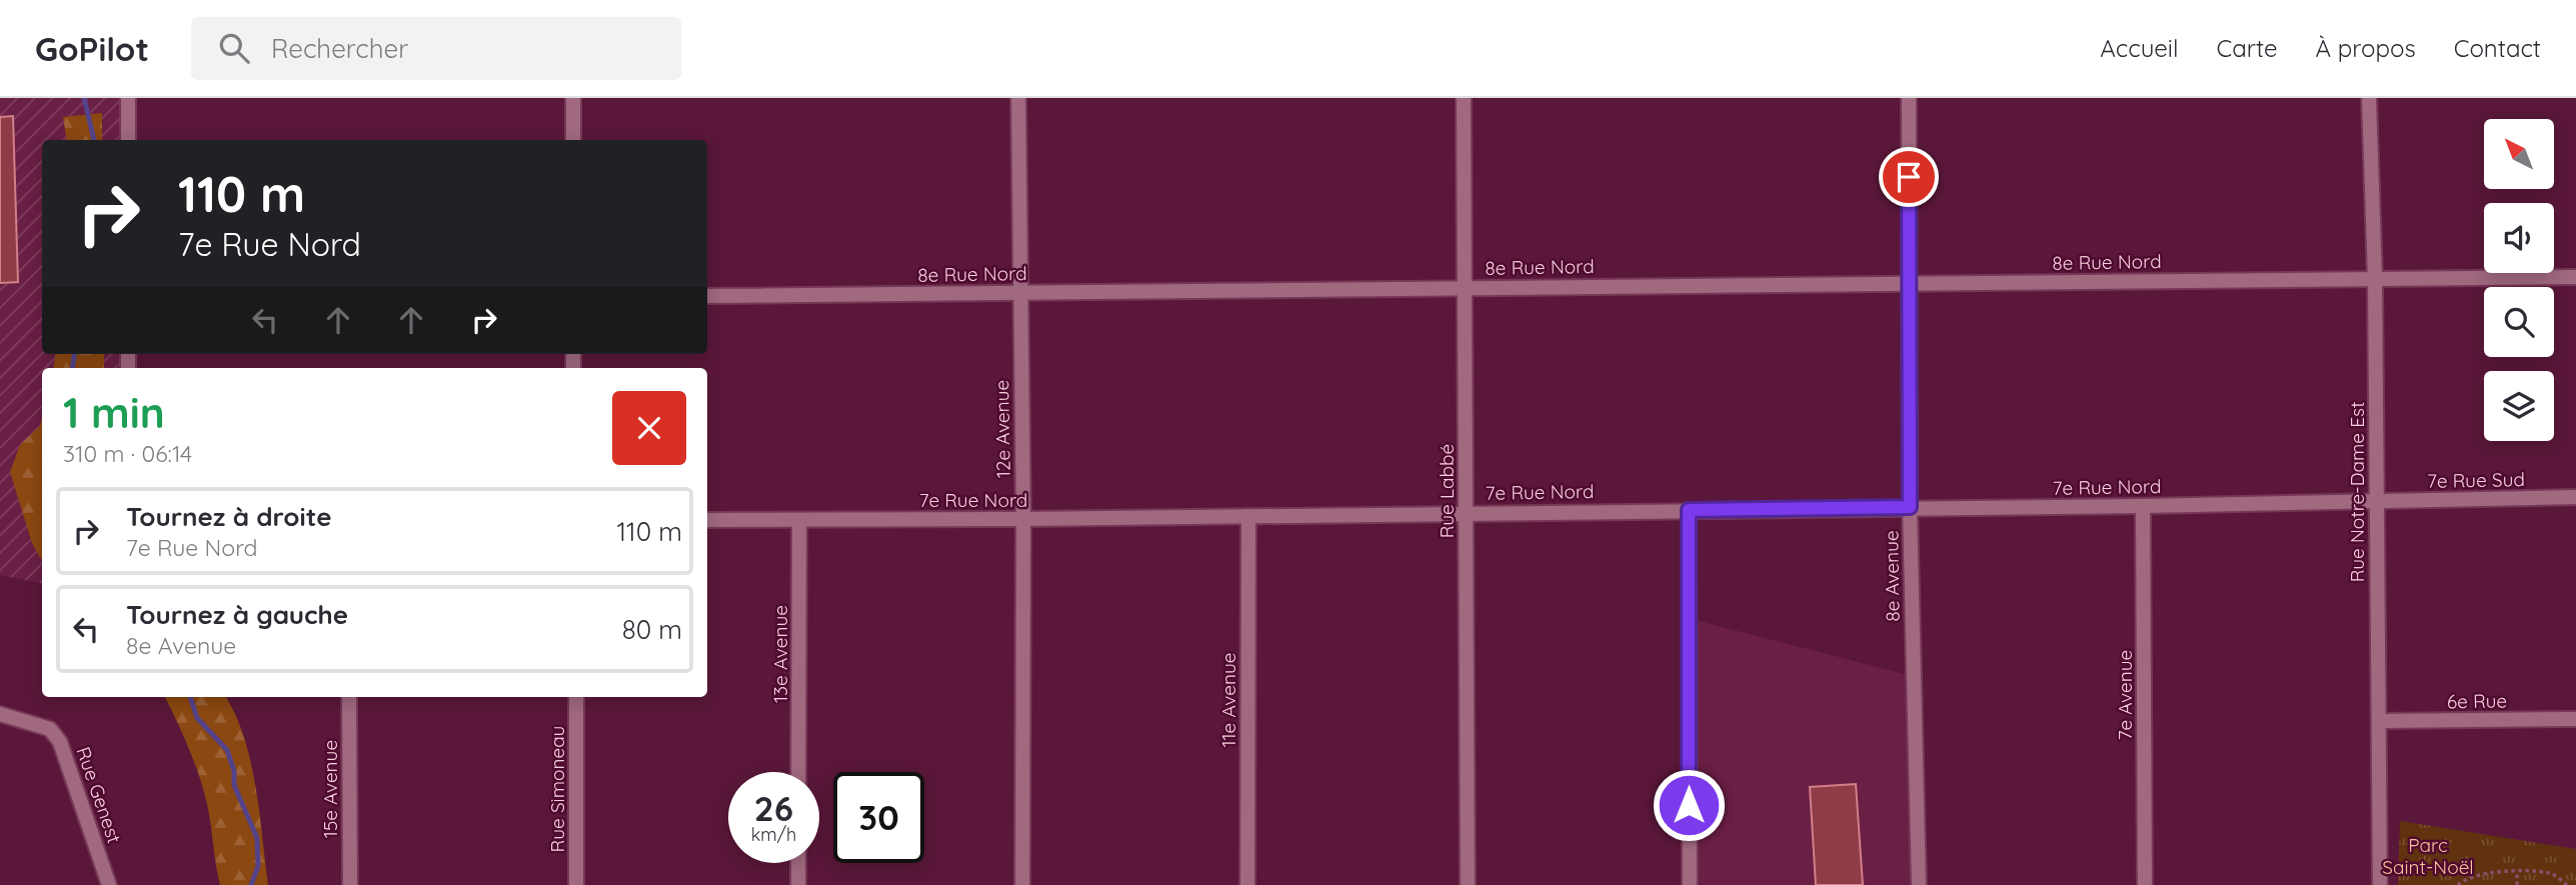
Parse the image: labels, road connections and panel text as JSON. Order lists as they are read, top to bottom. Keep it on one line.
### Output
{"streets":{"street":["8e Rue Nord","12e Avenue","7e Rue Sud","7e Rue Nord","Rue Labbé","Rue Notre-Dame Est","8e Avenue","13e Avenue","7e Avenue","11e Avenue","6e Rue","15e Avenue","Rue Simoneau","Rue Genest"]},"crossings":[["8e Rue Nord","12e Avenue"],["8e Rue Nord","Rue Labbé"],["8e Rue Nord","Rue Notre-Dame Est"],["8e Rue Nord","8e Avenue"],["12e Avenue","7e Rue Nord"],["7e Rue Sud","7e Rue Nord"],["7e Rue Sud","Rue Notre-Dame Est"],["7e Rue Nord","Rue Labbé"],["7e Rue Nord","Rue Notre-Dame Est"],["7e Rue Nord","8e Avenue"],["7e Rue Nord","13e Avenue"],["7e Rue Nord","7e Avenue"],["7e Rue Nord","11e Avenue"],["Rue Notre-Dame Est","6e Rue"]],"parks":["Parc Saint-Noël"],"north":"top left","page":{"header":"GoPilot","search":"Rechercher","nav":["Accueil","Carte","À propos","Contact"],"turn":["110 m","7e Rue Nord"],"heading":["1 min","310 m · 06:14"],"list":[{"name":"Tournez à droite","note":"7e Rue Nord","value":"110 m"},{"name":"Tournez à gauche","note":"8e Avenue","value":"80 m"}],"speed":"26 km/h","limit":"30"}}
